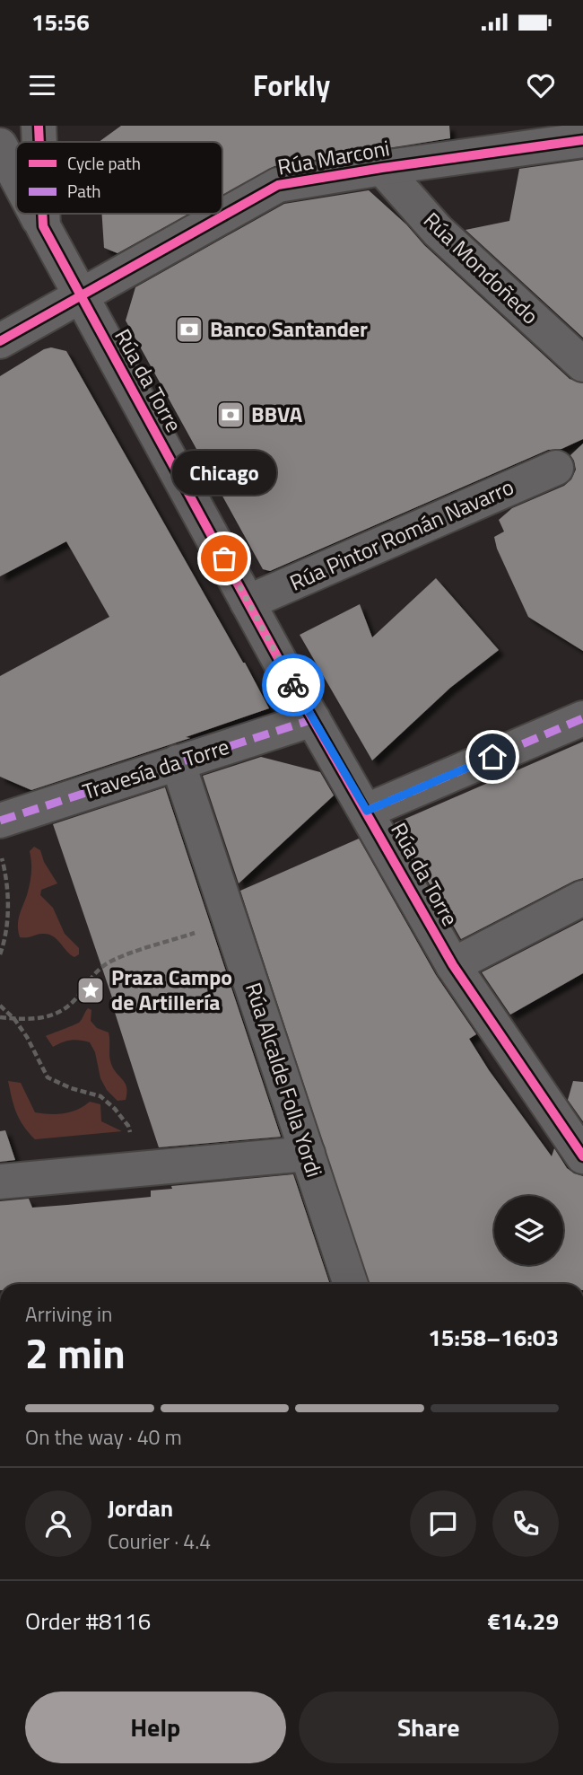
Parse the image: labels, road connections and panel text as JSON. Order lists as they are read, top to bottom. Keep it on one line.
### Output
{"streets":{"street":["Rúa Marconi","Rúa Mondoñedo","Rúa da Torre","Rúa Pintor Román Navarro","Travesía da Torre","Rúa Alcalde Folla Yordi"]},"crossings":[["Rúa Marconi","Rúa Mondoñedo"],["Rúa Marconi","Rúa da Torre"],["Rúa da Torre","Rúa Pintor Román Navarro"],["Rúa da Torre","Travesía da Torre"],["Travesía da Torre","Rúa Alcalde Folla Yordi"]],"places":{"bank":["Banco Santander","BBVA"],"other":["Chicago"],"place":["Praza Campo de Artillería"]},"legend":["Cycle path","Path"],"page":{"status":"15:56","header":"Forkly","bubble":"Chicago","heading":["2 min","Arriving in","15:58–16:03"],"panel":["Jordan","Courier · 4.4","Order #8116","€14.29"],"bar":"On the way · 40 m","buttons":["Help","Share"]}}
